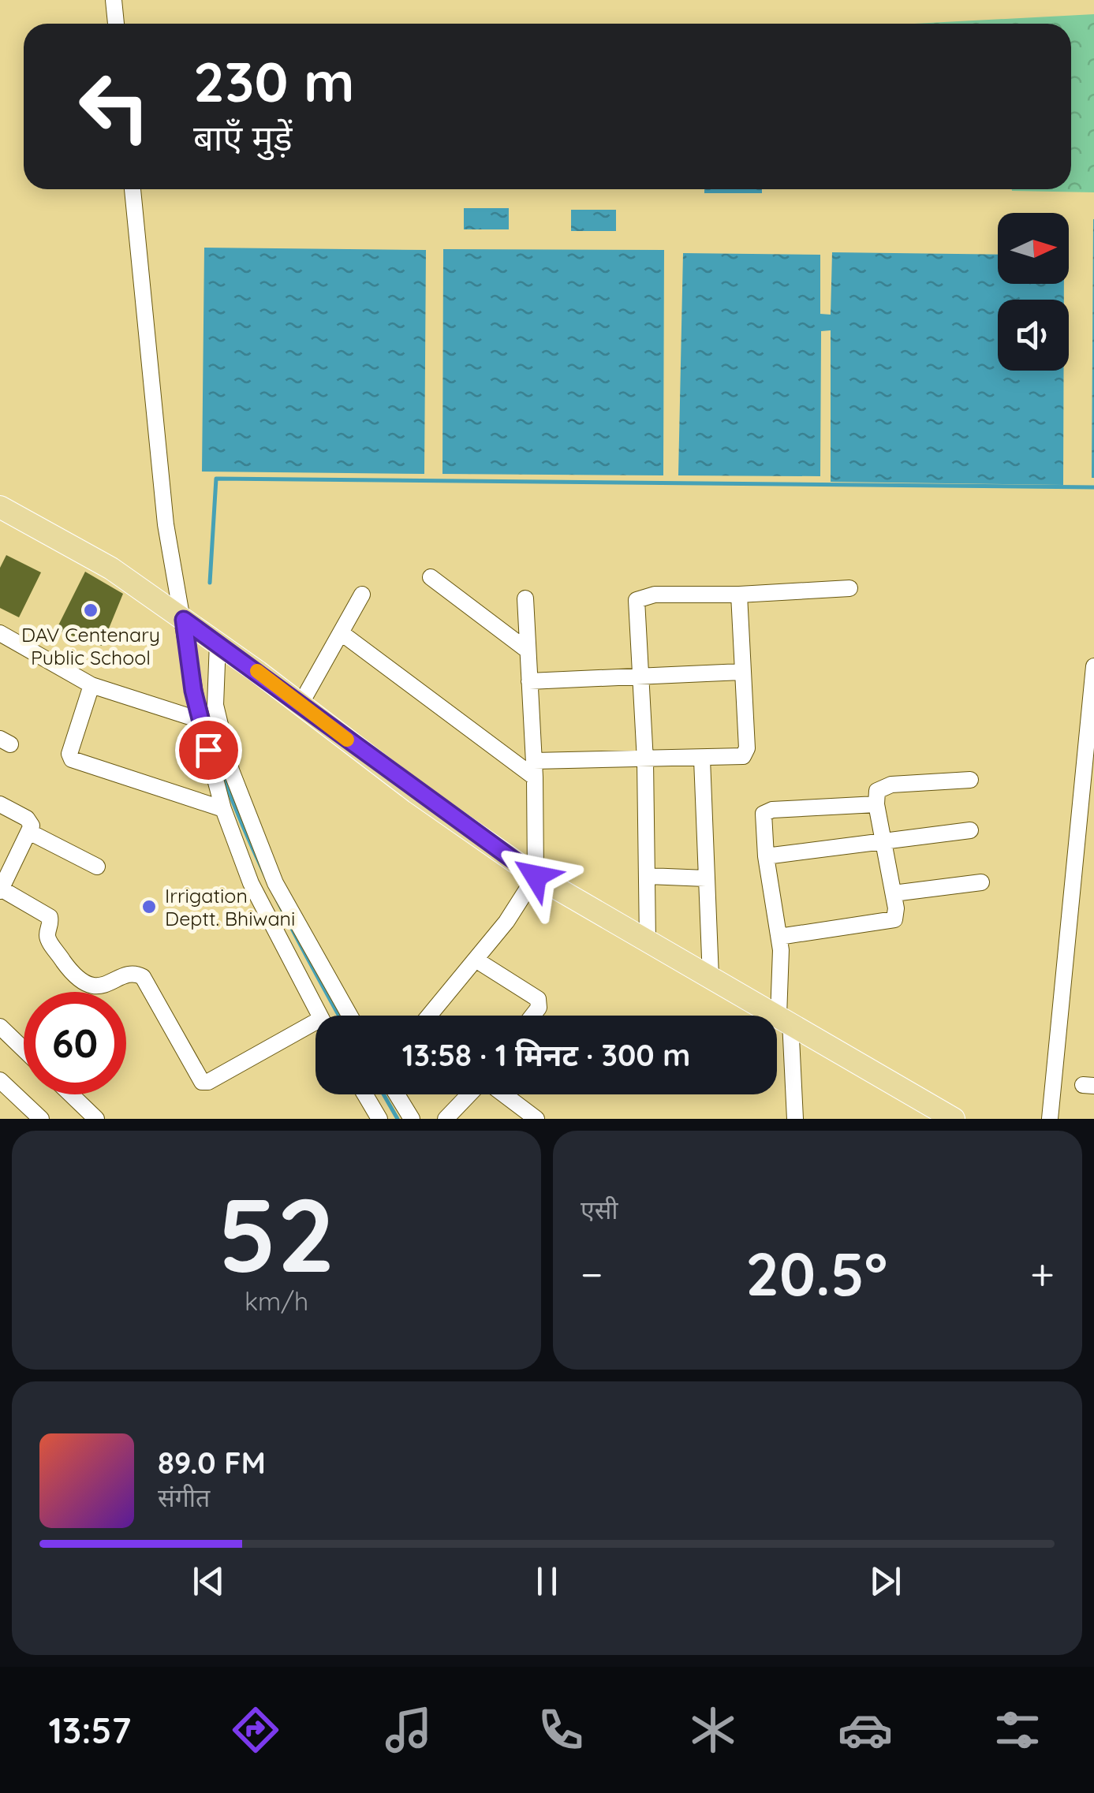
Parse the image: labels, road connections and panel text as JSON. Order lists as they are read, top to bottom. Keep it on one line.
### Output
{"places":["DAV Centenary Public School","Irrigation Deptt. Bhiwani"],"north":"right","page":{"turn":["230 m","बाएँ मुड़ें"],"limit":"60","trip":"13:58 · 1 मिनट · 300 m","tile":[["52","km/h"],"एसी"],"heat":["−","20.5°","+"],"song":["89.0 FM","संगीत"],"tabs":"13:57"}}
